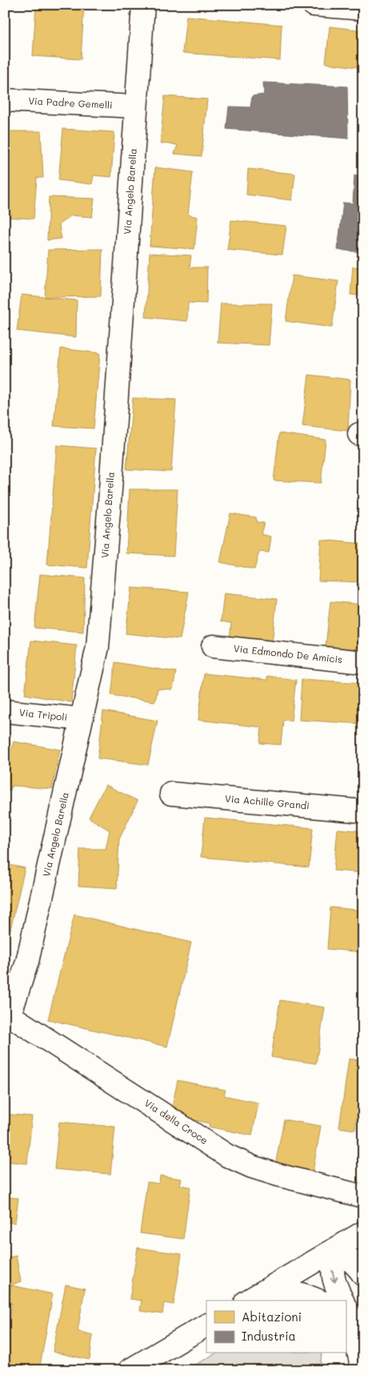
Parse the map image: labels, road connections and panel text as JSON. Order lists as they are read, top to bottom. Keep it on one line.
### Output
{"streets":{"street":["Via Padre Gemelli","Via Angelo Barella","Via Edmondo De Amicis","Via Tripoli","Via Achille Grandi","Via della Croce"]},"crossings":[["Via Padre Gemelli","Via Angelo Barella"],["Via Angelo Barella","Via Tripoli"],["Via Angelo Barella","Via della Croce"]],"legend":["Abitazioni","Industria"]}
